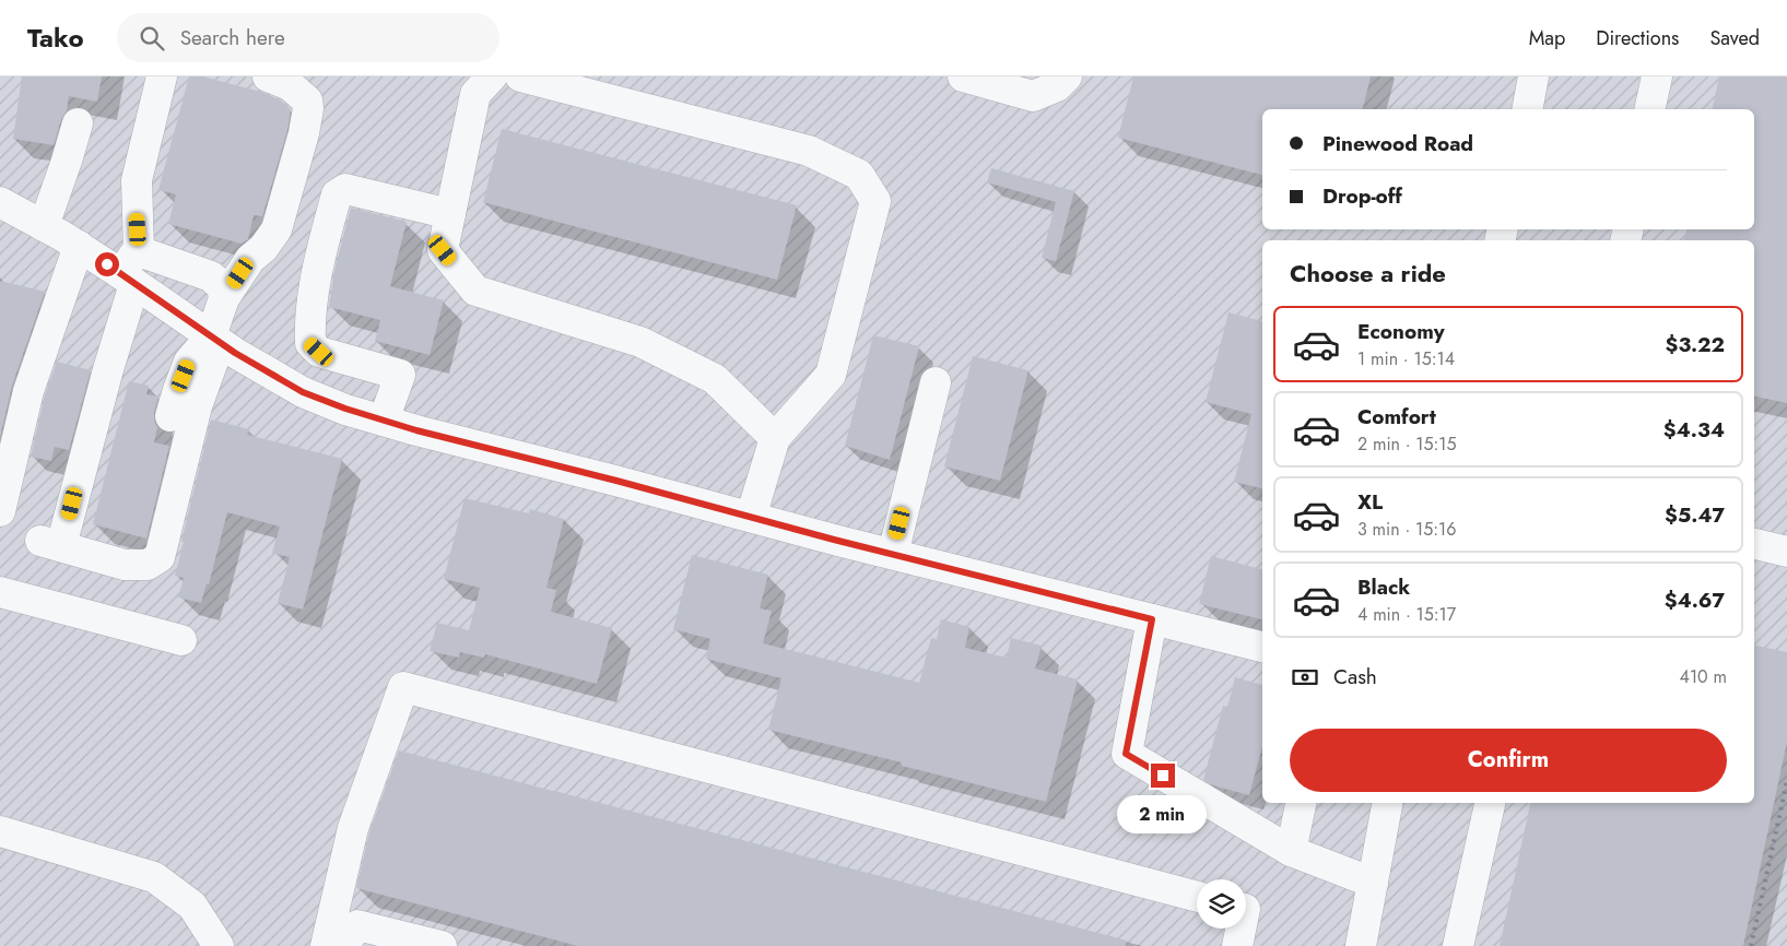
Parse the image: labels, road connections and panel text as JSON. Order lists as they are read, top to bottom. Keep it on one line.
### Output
{"page":{"header":"Tako","search":"Search here","nav":["Map","Directions","Saved"],"banner":["Pinewood Road","Drop-off"],"heading":"Choose a ride","list":[{"name":"Economy","note":"1 min · 15:14","value":"$3.22"},{"name":"Comfort","note":"2 min · 15:15","value":"$4.34"},{"name":"XL","note":"3 min · 15:16","value":"$5.47"},{"name":"Black","note":"4 min · 15:17","value":"$4.67"}],"pay":["Cash","410 m"],"buttons":"Confirm","bubble":"2 min"}}
